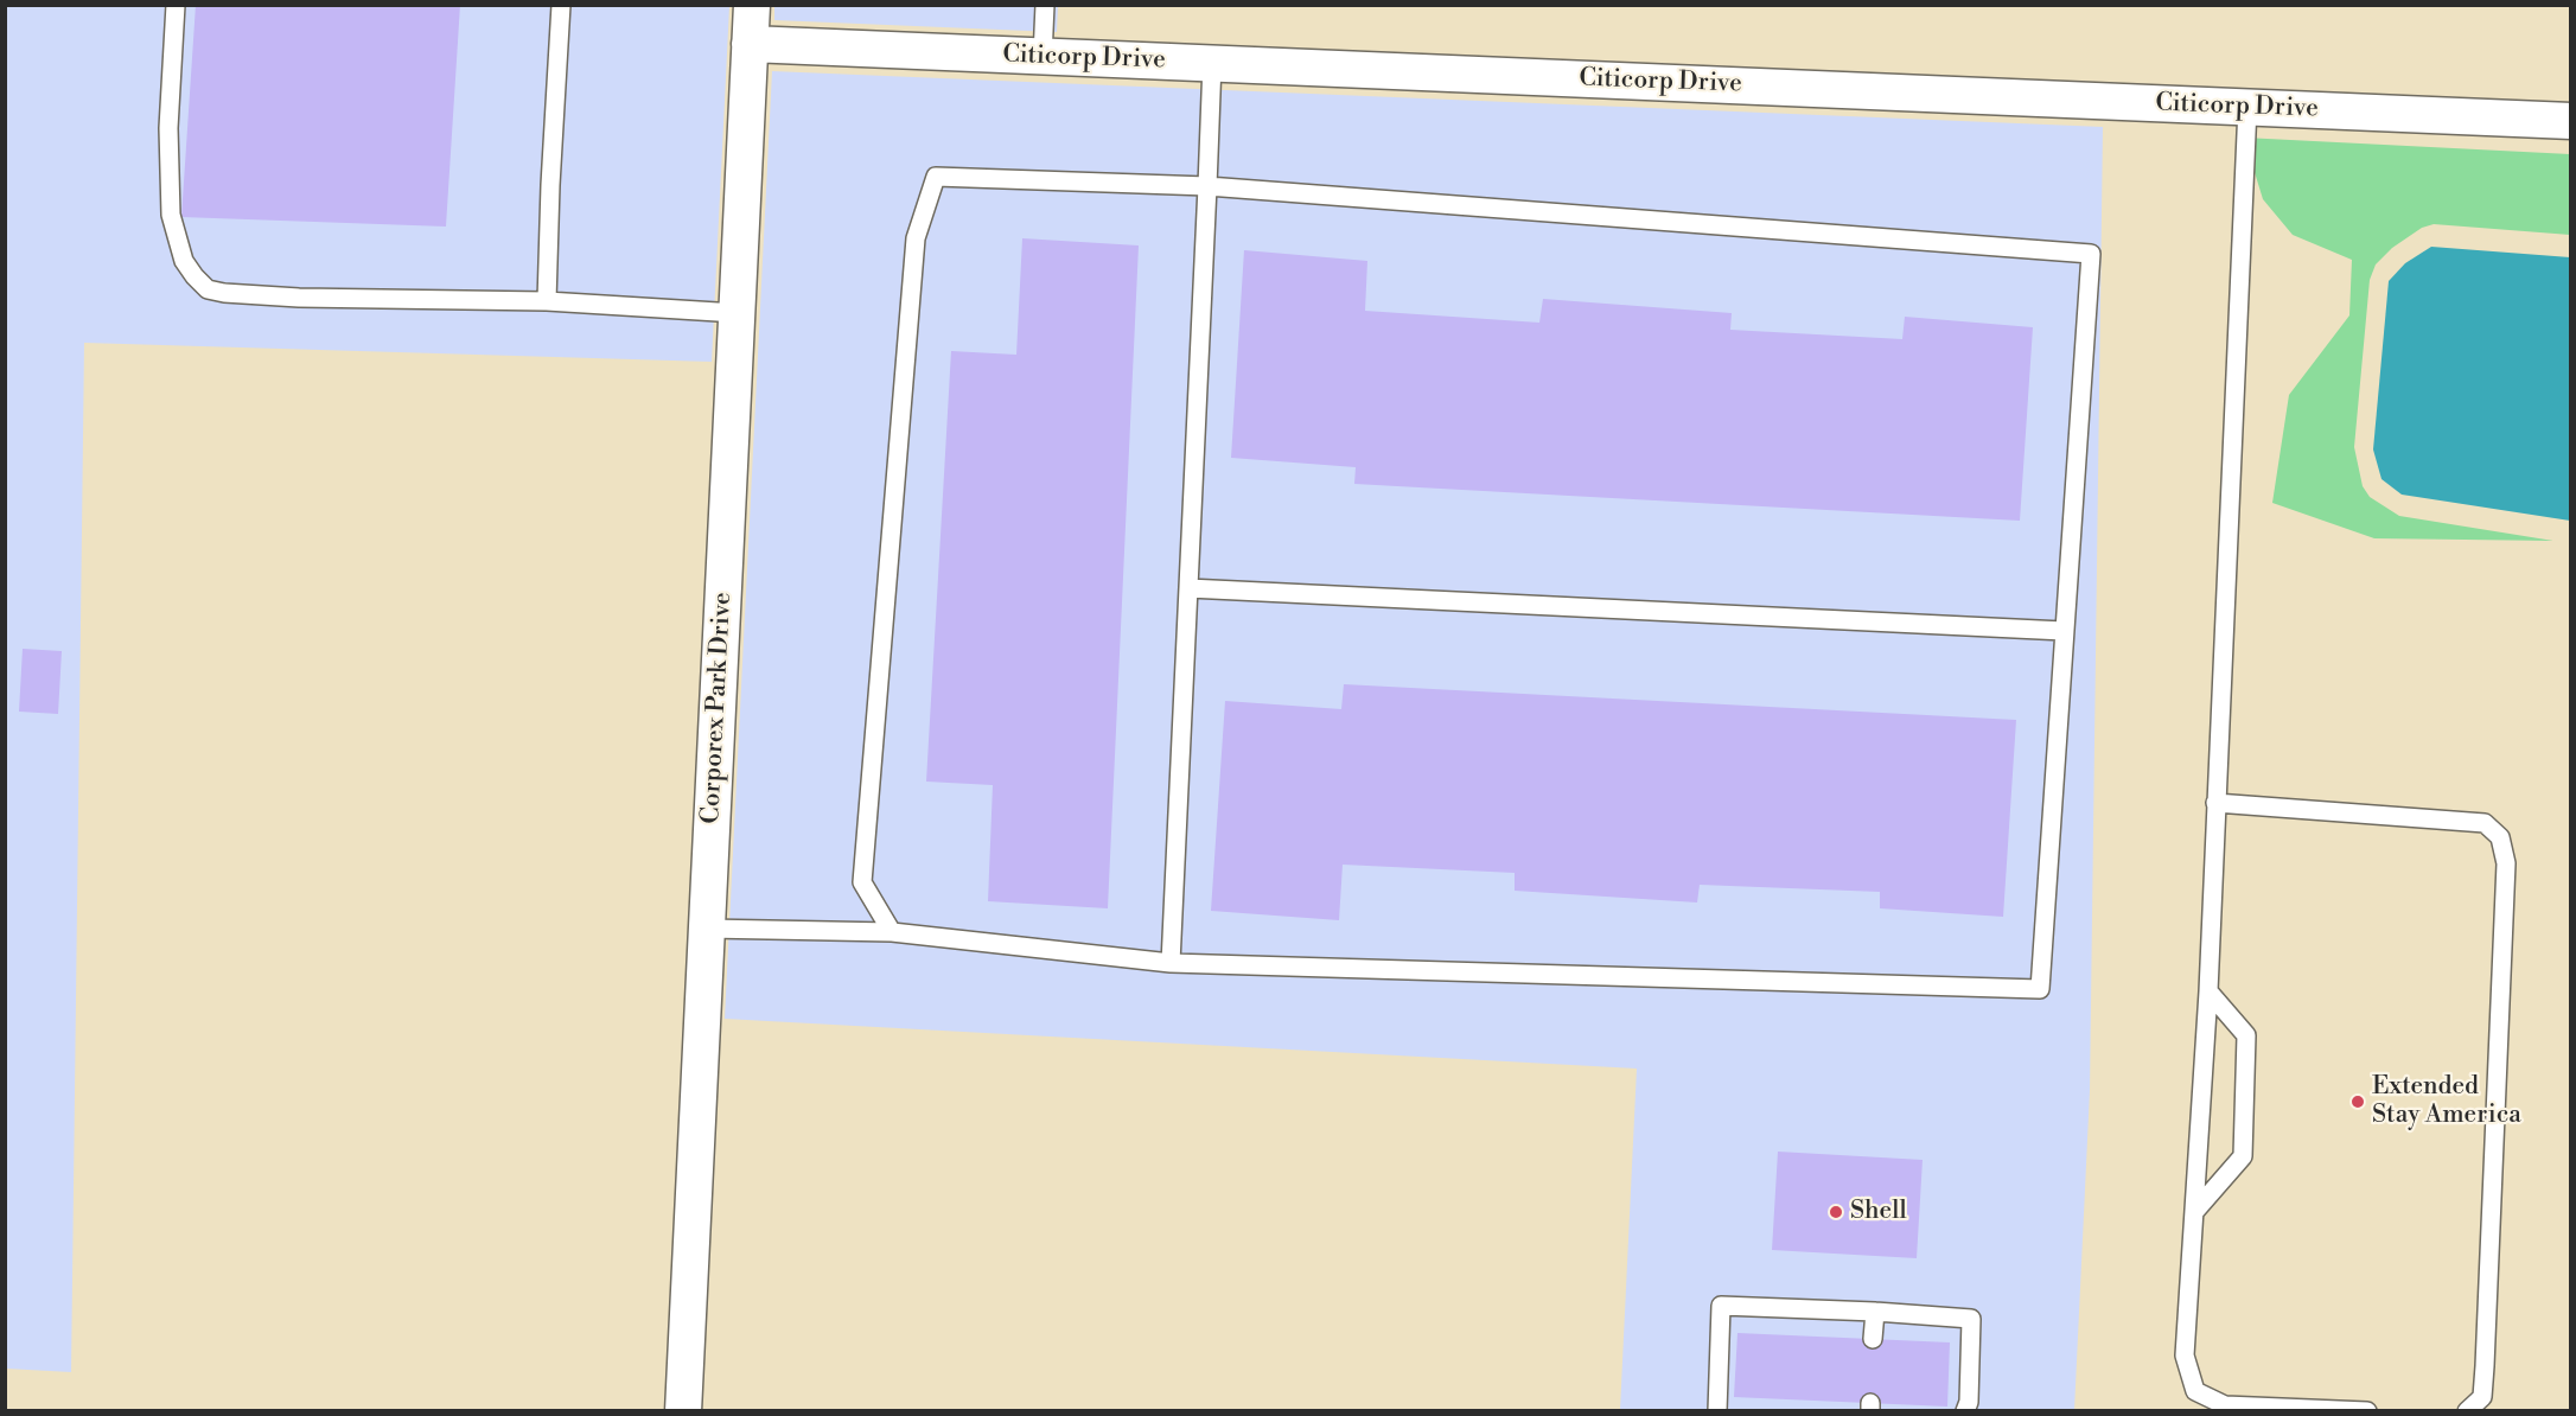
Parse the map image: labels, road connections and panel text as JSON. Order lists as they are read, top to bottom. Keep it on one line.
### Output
{"streets":{"street":["Citicorp Drive","Corporex Park Drive"]},"crossings":[["Citicorp Drive","Corporex Park Drive"]],"places":["Extended Stay America","Shell"]}
